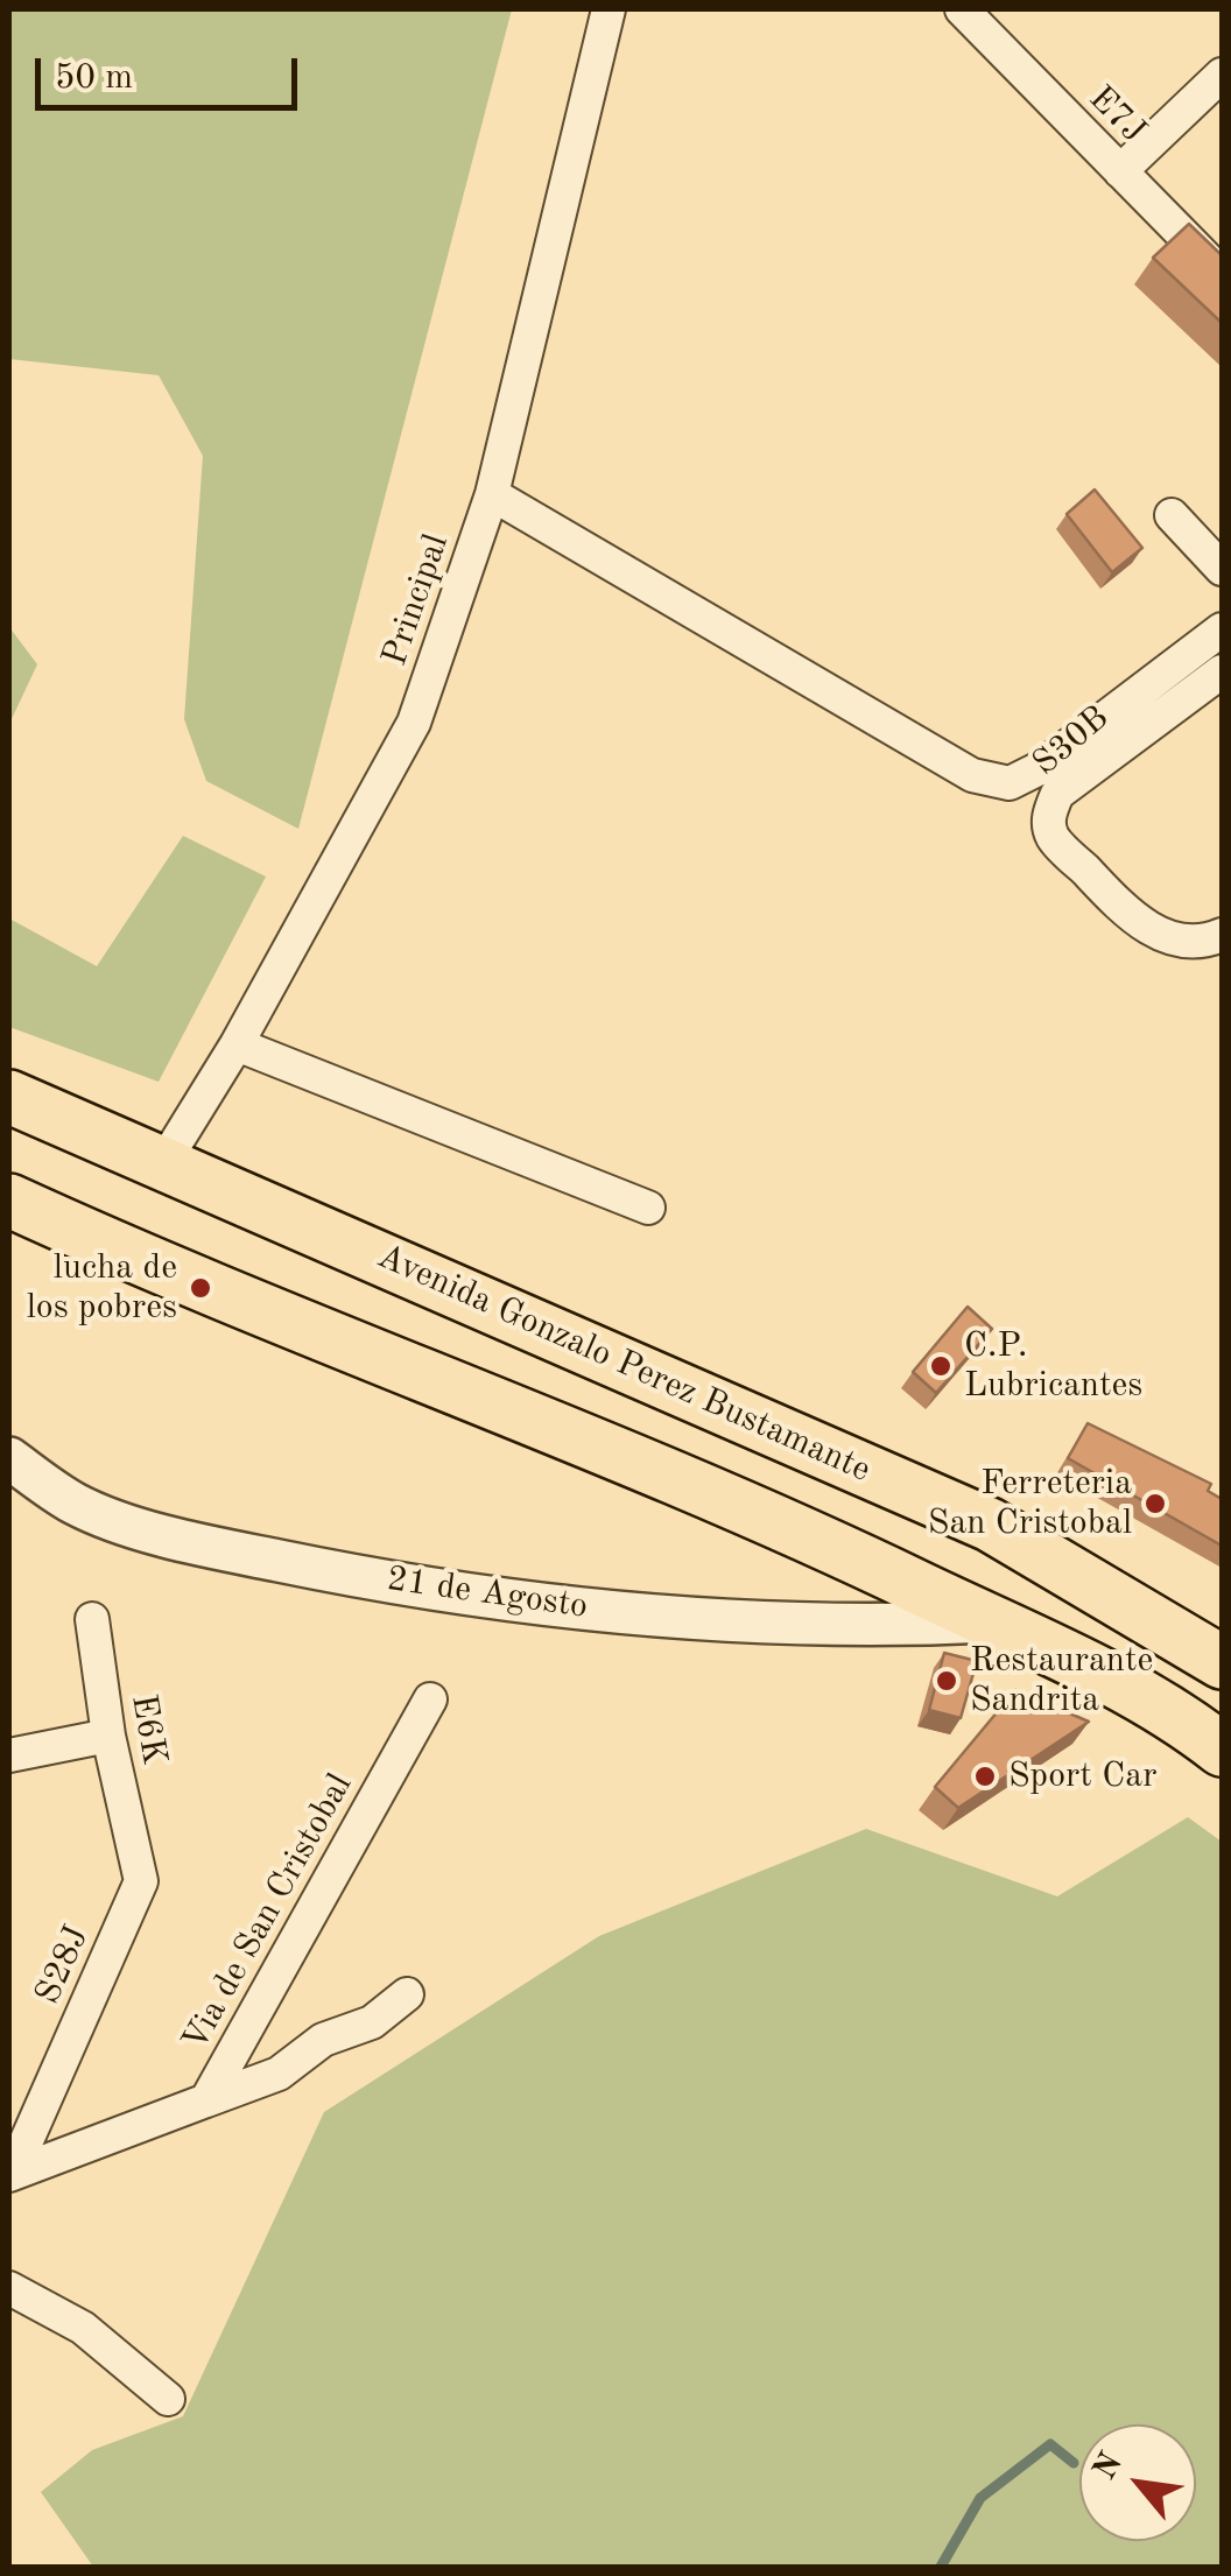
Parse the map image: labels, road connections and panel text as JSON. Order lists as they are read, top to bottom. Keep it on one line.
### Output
{"streets":{"main road":["Avenida Gonzalo Perez Bustamante"],"street":["E7J","Principal","S30B","21 de Agosto","E6K","Via de San Cristobal","S28J"]},"crossings":[["Principal","Avenida Gonzalo Perez Bustamante"],["E6K","S28J"],["Via de San Cristobal","S28J"]],"places":["lucha de los pobres","C.P. Lubricantes","Ferreteria San Cristobal","Restaurante Sandrita","Sport Car"],"scale_bar":"50 m","north":"top left"}
